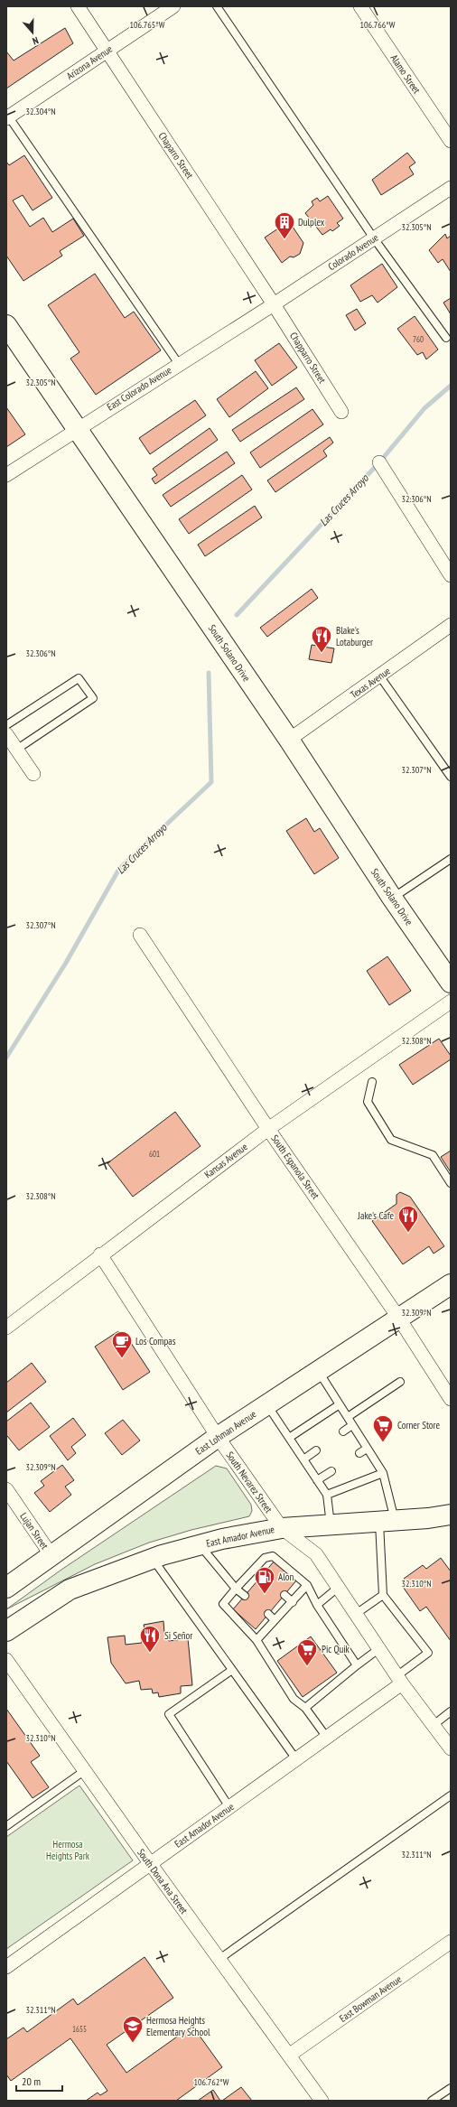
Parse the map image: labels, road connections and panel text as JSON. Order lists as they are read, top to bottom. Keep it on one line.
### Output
{"streets":{"main road":["South Solano Drive","East Lohman Avenue","East Amador Avenue"],"street":["Arizona Avenue","Alamo Street","Chaparro Street","Colorado Avenue","Chapparro Street","East Colorado Avenue","Texas Avenue","Kansas Avenue","South Espanola Street","South Nevarez Street","Lujan Street","South Dona Ana Street","East Bowman Avenue"]},"crossings":[["Arizona Avenue","Chaparro Street"],["Chaparro Street","Colorado Avenue"],["Chaparro Street","Chapparro Street"],["Chaparro Street","East Colorado Avenue"],["Colorado Avenue","Chapparro Street"],["Colorado Avenue","East Colorado Avenue"],["Chapparro Street","East Colorado Avenue"],["East Colorado Avenue","South Solano Drive"],["South Solano Drive","Texas Avenue"],["Kansas Avenue","South Espanola Street"],["Kansas Avenue","South Nevarez Street"],["South Espanola Street","East Lohman Avenue"],["East Lohman Avenue","South Nevarez Street"],["East Lohman Avenue","Lujan Street"],["South Nevarez Street","East Amador Avenue"],["East Amador Avenue","South Dona Ana Street"],["South Dona Ana Street","East Bowman Avenue"]],"water":["Las Cruces Arroyo"],"parks":["Hermosa Heights Park"],"places":{"building":["Dulplex"],"restaurant":["Blake's Lotaburger","Jake's Cafe","Si Señor"],"cafe":["Los Compas"],"supermarket":["Corner Store","Pic Quik"],"fuel station":["Alon"],"school or university":["Hermosa Heights Elementary School"]},"house_numbers":["760","601","1655"],"scale_bar":"20 m","north":"bottom","coordinates":["106.766°W","106.765°W","32.304°N","32.305°N","32.306°N","32.307°N","32.308°N","32.309°N","32.310°N","32.311°N","106.762°W"]}
